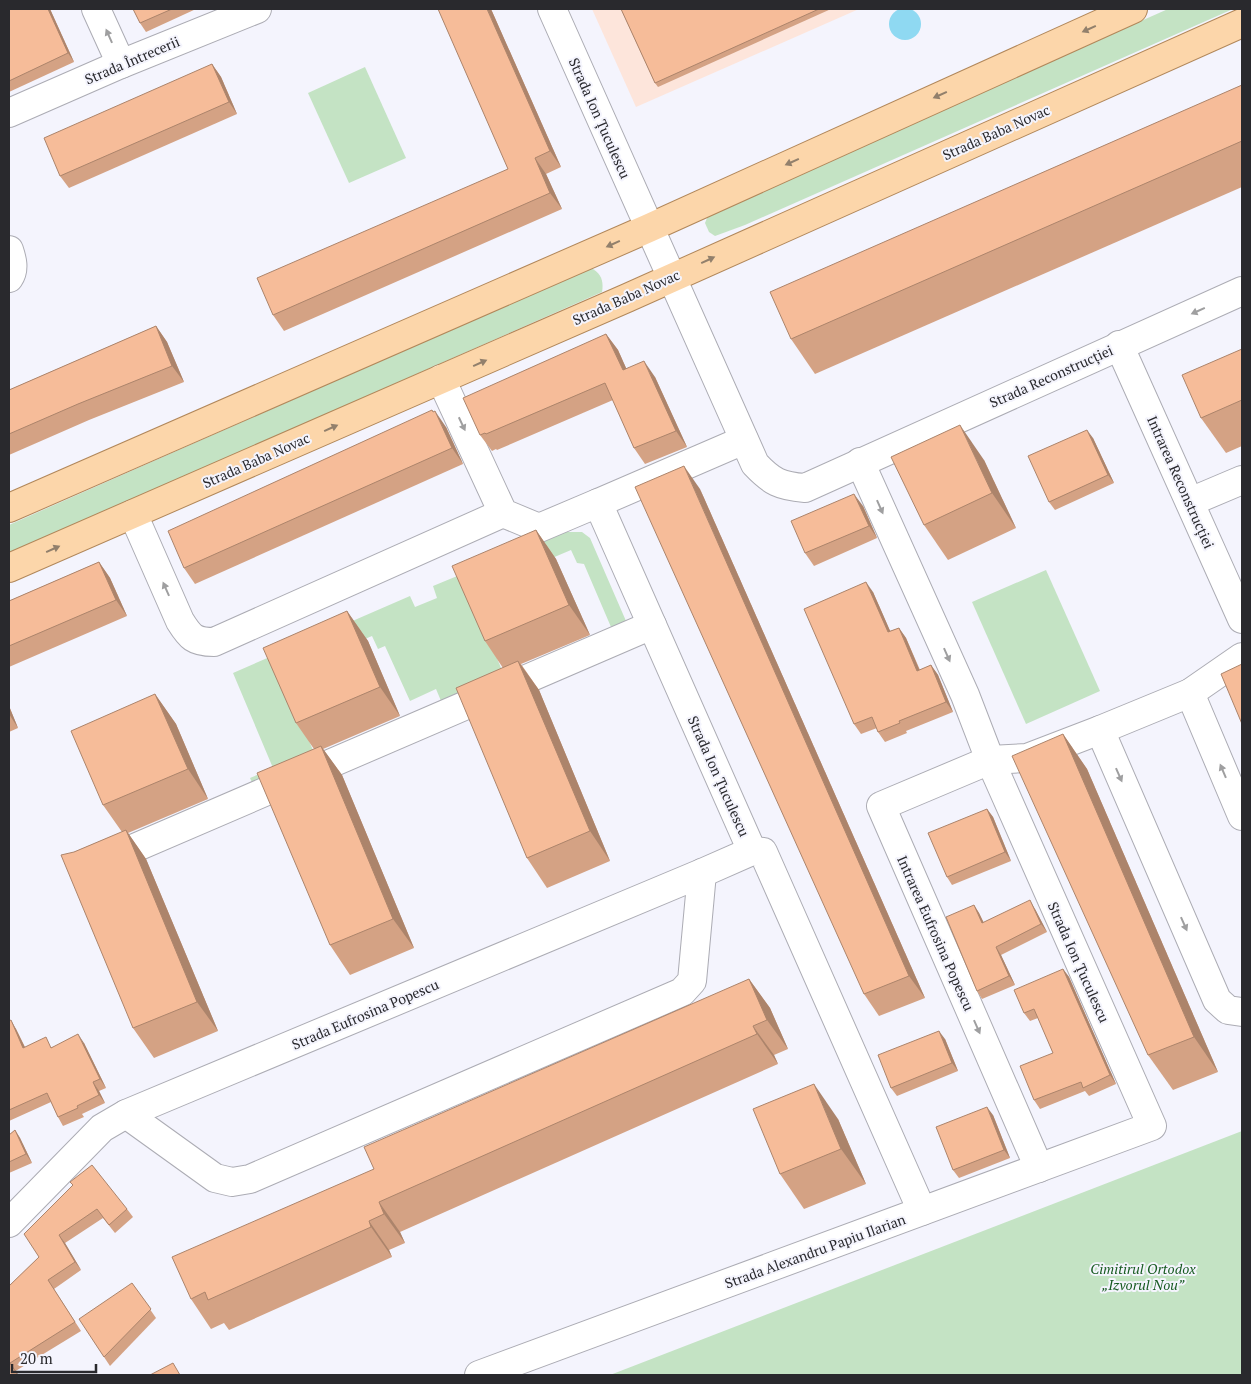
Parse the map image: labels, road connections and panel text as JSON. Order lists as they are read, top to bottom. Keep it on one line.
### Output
{"streets":{"main road":["Strada Baba Novac"],"street":["Strada Întrecerii","Strada Ion Țuculescu","Strada Reconstrucției","Intrarea Reconstrucției","Intrarea Eufrosina Popescu","Strada Eufrosina Popescu","Strada Alexandru Papiu Ilarian"]},"crossings":[["Strada Ion Țuculescu","Strada Baba Novac"],["Strada Ion Țuculescu","Strada Reconstrucției"],["Strada Ion Țuculescu","Intrarea Eufrosina Popescu"],["Strada Ion Țuculescu","Strada Eufrosina Popescu"],["Strada Ion Țuculescu","Strada Alexandru Papiu Ilarian"],["Strada Reconstrucției","Intrarea Reconstrucției"],["Intrarea Eufrosina Popescu","Strada Alexandru Papiu Ilarian"]],"parks":["Cimitirul Ortodox „Izvorul Nou”"],"scale_bar":"20 m"}
